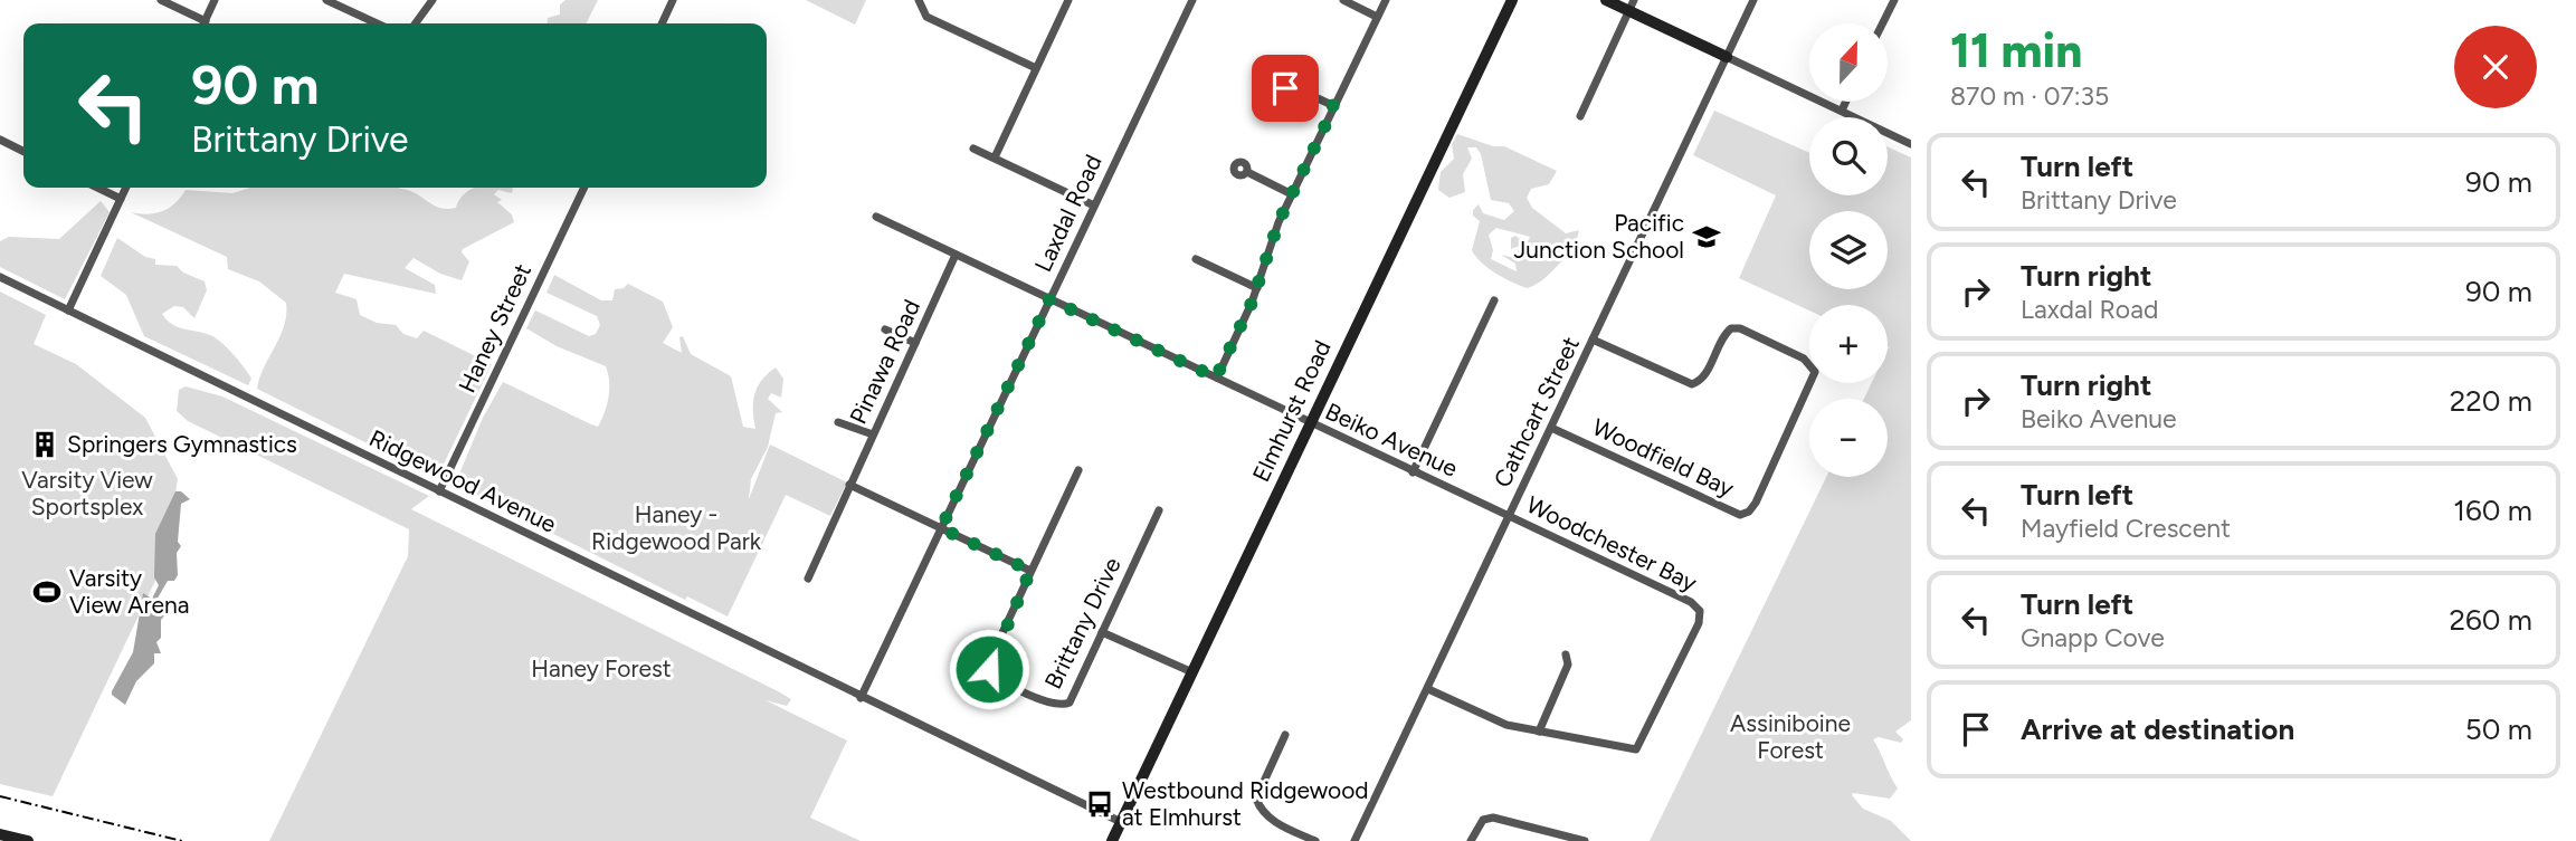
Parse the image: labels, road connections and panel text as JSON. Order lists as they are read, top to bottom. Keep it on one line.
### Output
{"streets":{"street":["Laxdal Road","Haney Street","Pinawa Road","Elmhurst Road","Cathcart Street","Beiko Avenue","Woodfield Bay","Ridgewood Avenue","Woodchester Bay","Brittany Drive"]},"crossings":[["Laxdal Road","Beiko Avenue"],["Laxdal Road","Ridgewood Avenue"],["Haney Street","Ridgewood Avenue"],["Pinawa Road","Beiko Avenue"],["Elmhurst Road","Beiko Avenue"],["Elmhurst Road","Ridgewood Avenue"],["Cathcart Street","Beiko Avenue"],["Cathcart Street","Woodfield Bay"],["Cathcart Street","Woodchester Bay"],["Beiko Avenue","Woodchester Bay"]],"parks":["Varsity View Sportsplex","Haney - Ridgewood Park","Haney Forest","Assiniboine Forest"],"places":{"school or university":["Pacific Junction School"],"building":["Springers Gymnastics"],"sports":["Varsity View Arena"],"bus stop":["Westbound Ridgewood at Elmhurst"]},"north":"top","page":{"heading":["11 min","870 m · 07:35"],"map_buttons":["+","−"],"turn":["90 m","Brittany Drive"],"list":[{"name":"Turn left","note":"Brittany Drive","value":"90 m"},{"name":"Turn right","note":"Laxdal Road","value":"90 m"},{"name":"Turn right","note":"Beiko Avenue","value":"220 m"},{"name":"Turn left","note":"Mayfield Crescent","value":"160 m"},{"name":"Turn left","note":"Gnapp Cove","value":"260 m"},{"name":"Arrive at destination","value":"50 m"}]}}
